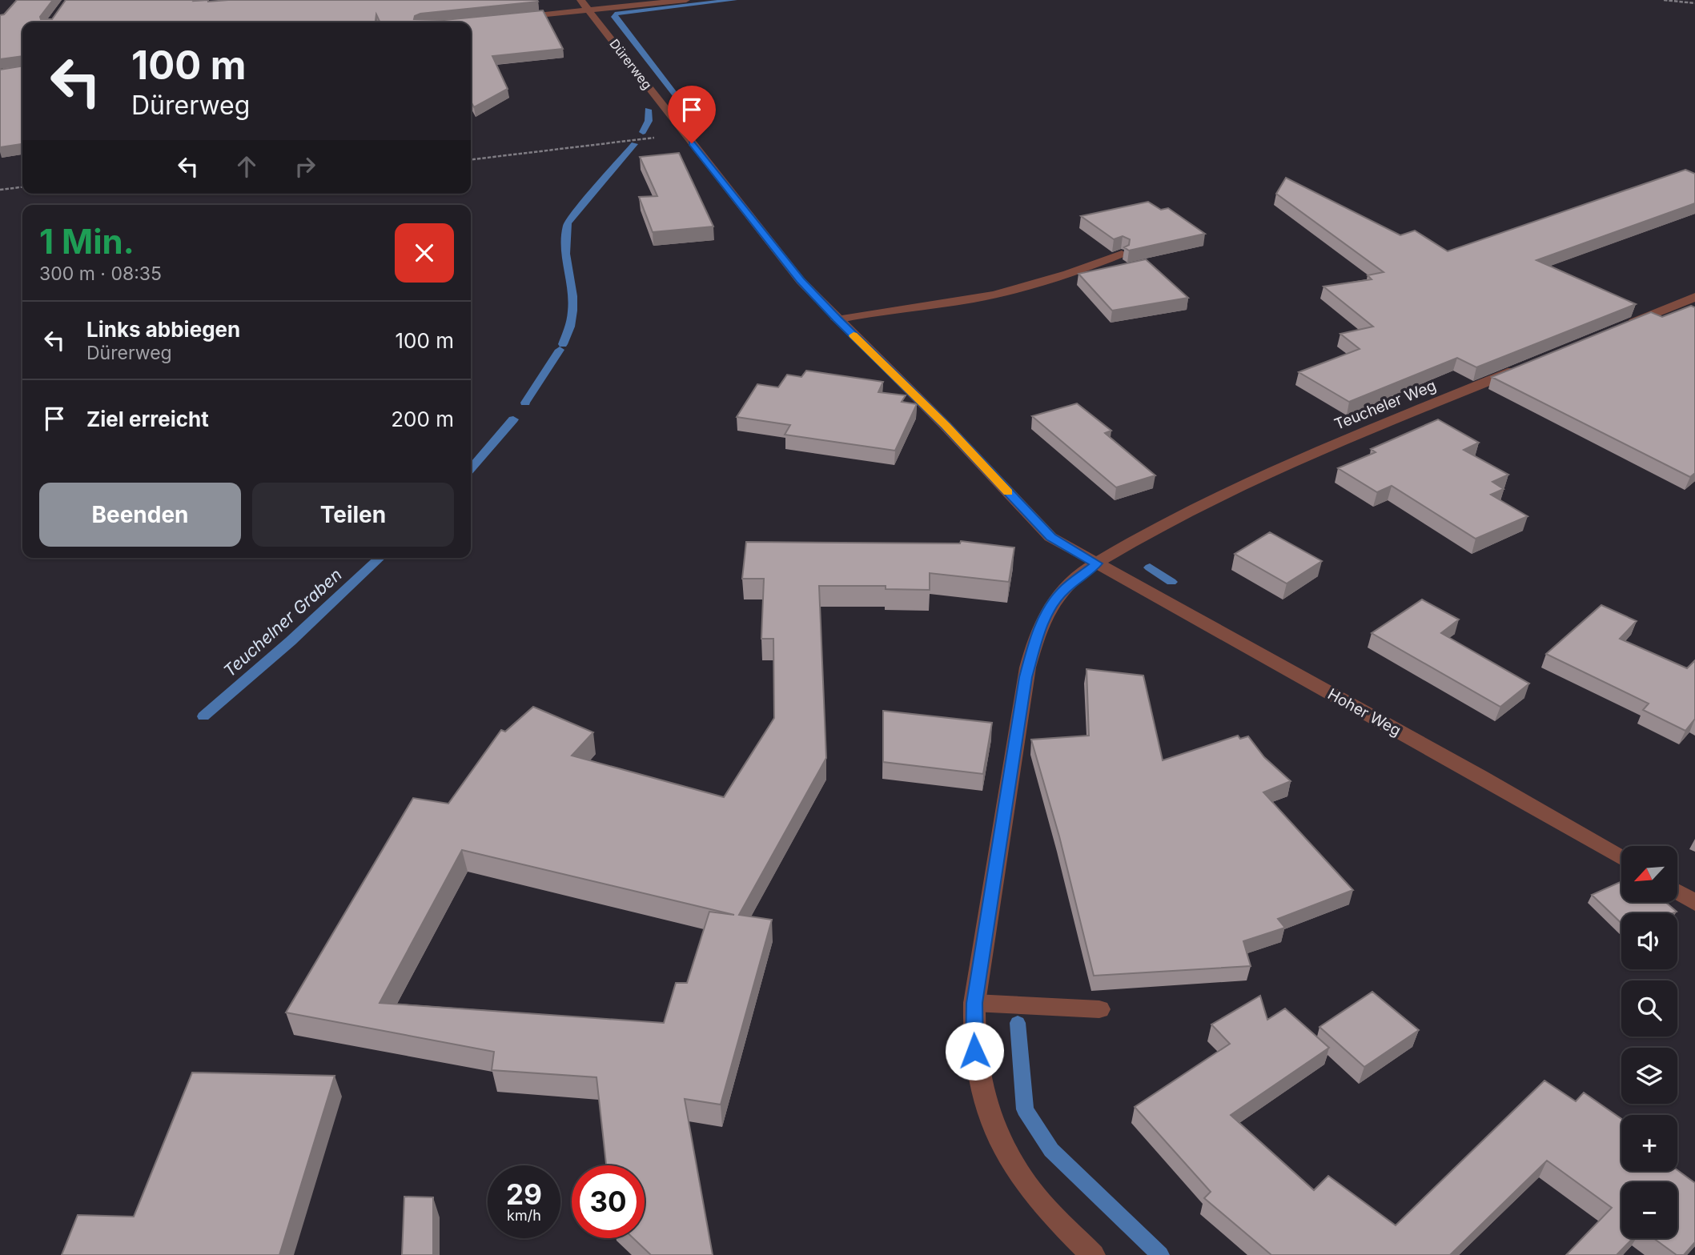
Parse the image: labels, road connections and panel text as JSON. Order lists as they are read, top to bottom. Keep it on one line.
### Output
{"streets":{"street":["Dürerweg","Teucheler Weg","Hoher Weg"]},"crossings":[["Dürerweg","Teucheler Weg"],["Dürerweg","Hoher Weg"],["Teucheler Weg","Hoher Weg"]],"water":["Teuchelner Graben"],"north":"bottom left","page":{"turn":["100 m","Dürerweg"],"heading":["1 Min.","300 m · 08:35"],"list":[{"name":"Links abbiegen","note":"Dürerweg","value":"100 m"},{"name":"Ziel erreicht","value":"200 m"}],"buttons":["Beenden","Teilen"],"map_buttons":["+","−"],"speed":"29 km/h","limit":"30"}}
